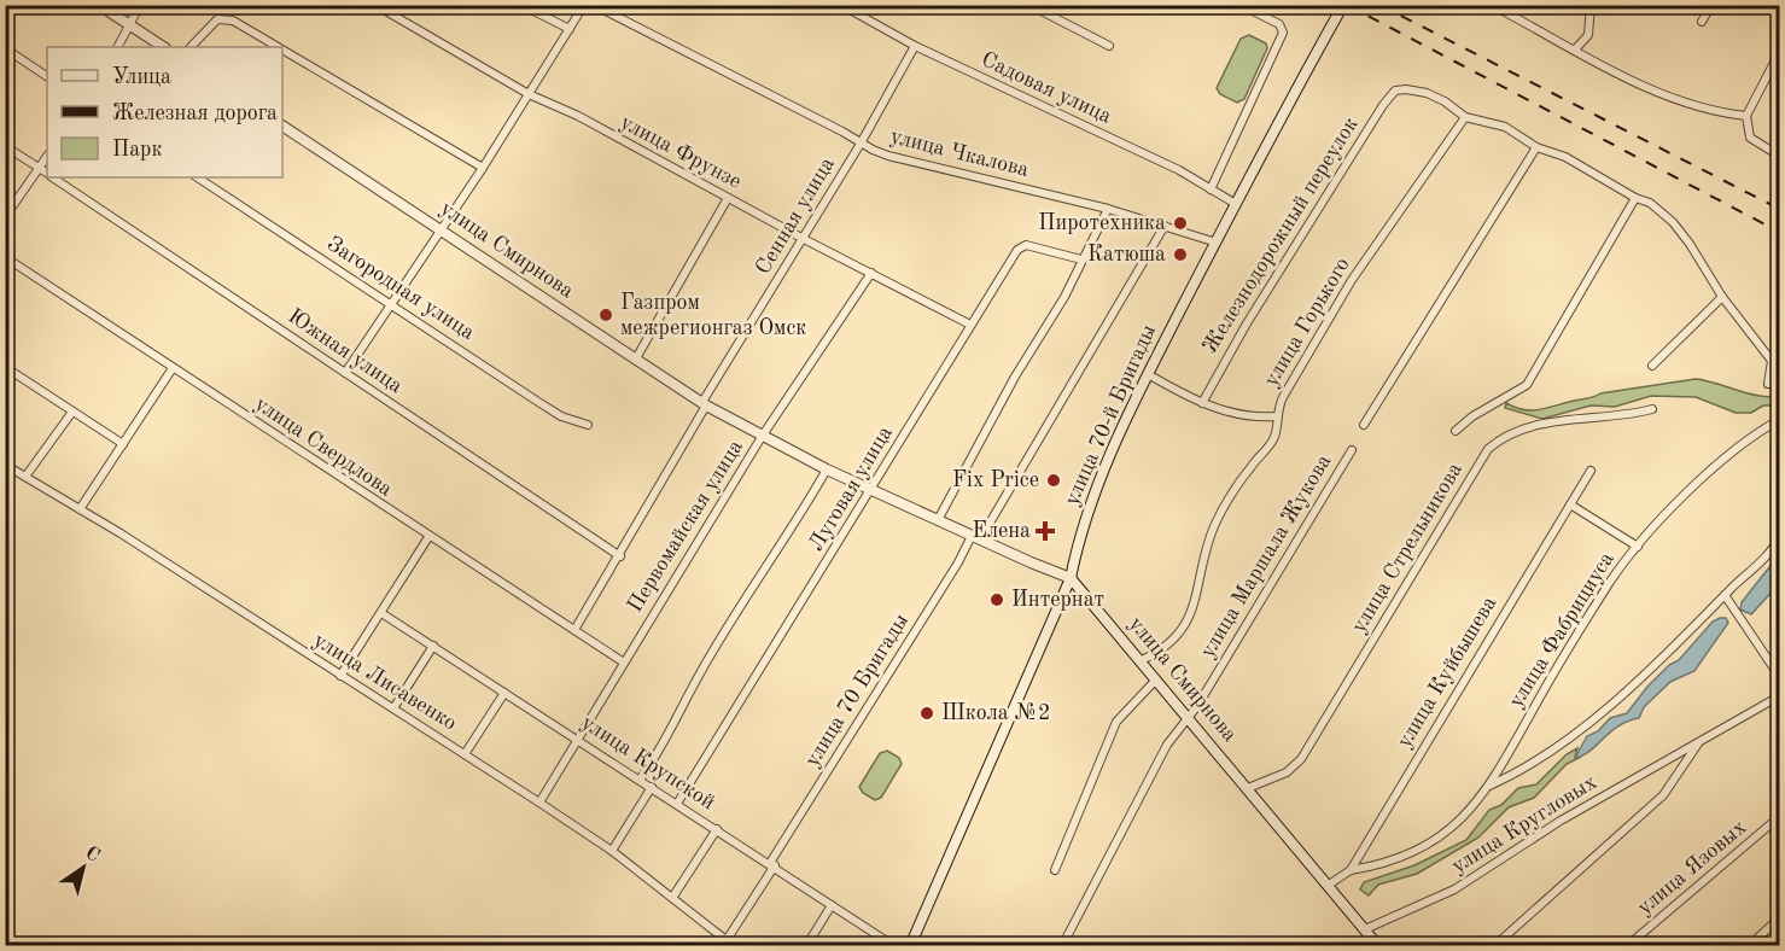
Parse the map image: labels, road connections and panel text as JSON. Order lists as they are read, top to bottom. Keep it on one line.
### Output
{"streets":{"main road":["улица Смирнова","улица 70-й Бригады"],"street":["Садовая улица","улица Фрунзе","улица Чкалова","Сенная улица","Железнодорожный переулок","Загородная улица","улица Горького","Южная улица","улица Свердлова","Луговая улица","Первомайская улица","улица Стрельникова","улица Маршала Жукова","улица Фабрициуса","улица Куйбышева","улица Лисавенко","улица 70 Бригады","улица Крупской","улица Кругловых","улица Язовых"]},"crossings":[["Садовая улица","Сенная улица"],["Садовая улица","улица 70-й Бригады"],["улица Фрунзе","Сенная улица"],["улица Фрунзе","Луговая улица"],["улица Фрунзе","Первомайская улица"],["улица Чкалова","Сенная улица"],["улица Чкалова","улица 70-й Бригады"],["улица Чкалова","улица 70 Бригады"],["Сенная улица","улица Смирнова"],["Сенная улица","Южная улица"],["Сенная улица","улица Свердлова"],["Железнодорожный переулок","улица Горького"],["улица Смирнова","улица Горького"],["улица Смирнова","улица 70-й Бригады"],["улица Смирнова","Луговая улица"],["улица Смирнова","Первомайская улица"],["улица Смирнова","улица Стрельникова"],["улица Смирнова","улица Маршала Жукова"],["улица Смирнова","улица Куйбышева"],["улица Смирнова","улица 70 Бригады"],["улица Смирнова","улица Кругловых"],["улица Свердлова","Первомайская улица"],["Луговая улица","улица Крупской"],["Первомайская улица","улица Лисавенко"],["Первомайская улица","улица Крупской"],["улица Фабрициуса","улица Куйбышева"],["улица Лисавенко","улица 70 Бригады"],["улица 70 Бригады","улица Крупской"]],"places":{"other":["Пиротехника","Катюша","Газпром межрегионгаз Омск","Fix Price","Интернат","Школа №2"],"health":["Елена"]},"legend":["Улица","Железная дорога","Парк"],"north":"top right"}
